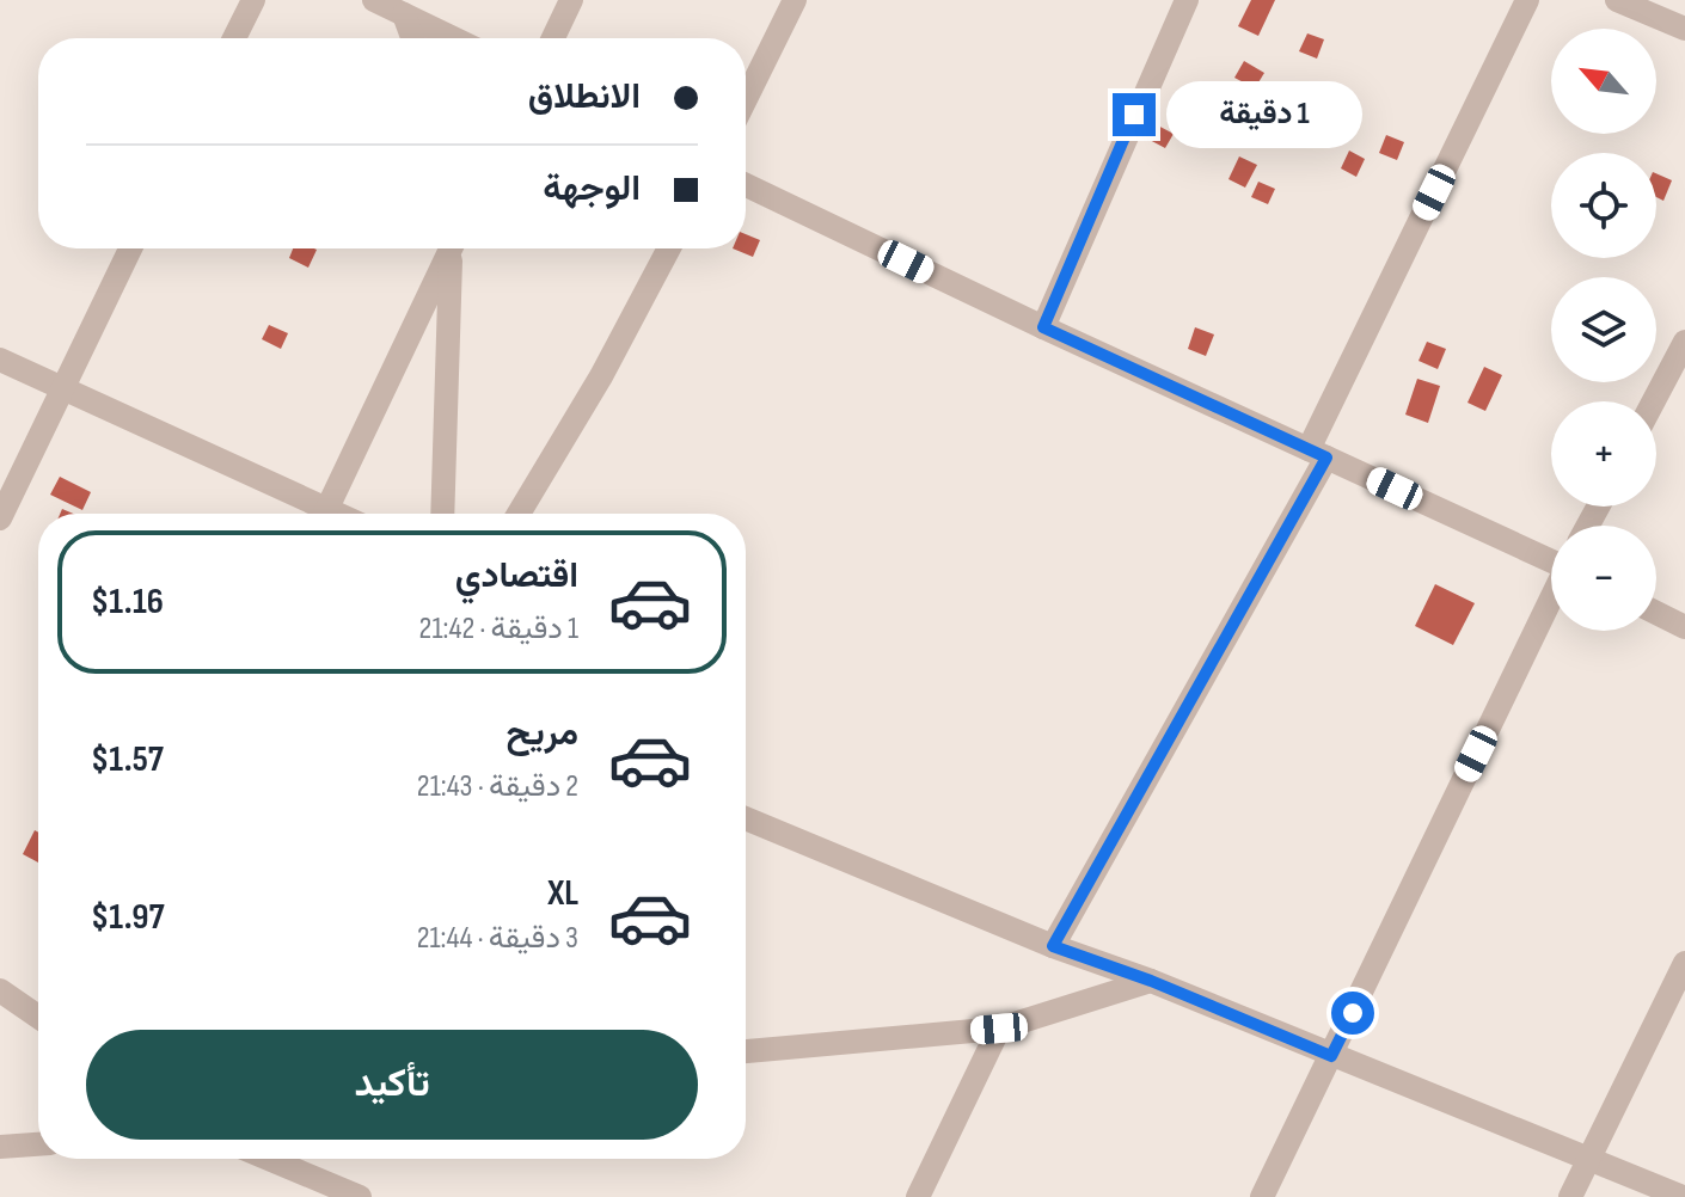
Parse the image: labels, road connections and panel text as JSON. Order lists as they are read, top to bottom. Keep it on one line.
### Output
{"north":"top left","page":{"map_buttons":["+","−"],"banner":["الانطلاق","الوجهة"],"bubble":"1 دقيقة","list":[{"name":"اقتصادي","note":"1 دقيقة · 21:42","value":"$1.16"},{"name":"مريح","note":"2 دقيقة · 21:43","value":"$1.57"},{"name":"XL","note":"3 دقيقة · 21:44","value":"$1.97"}],"buttons":"تأكيد"}}
